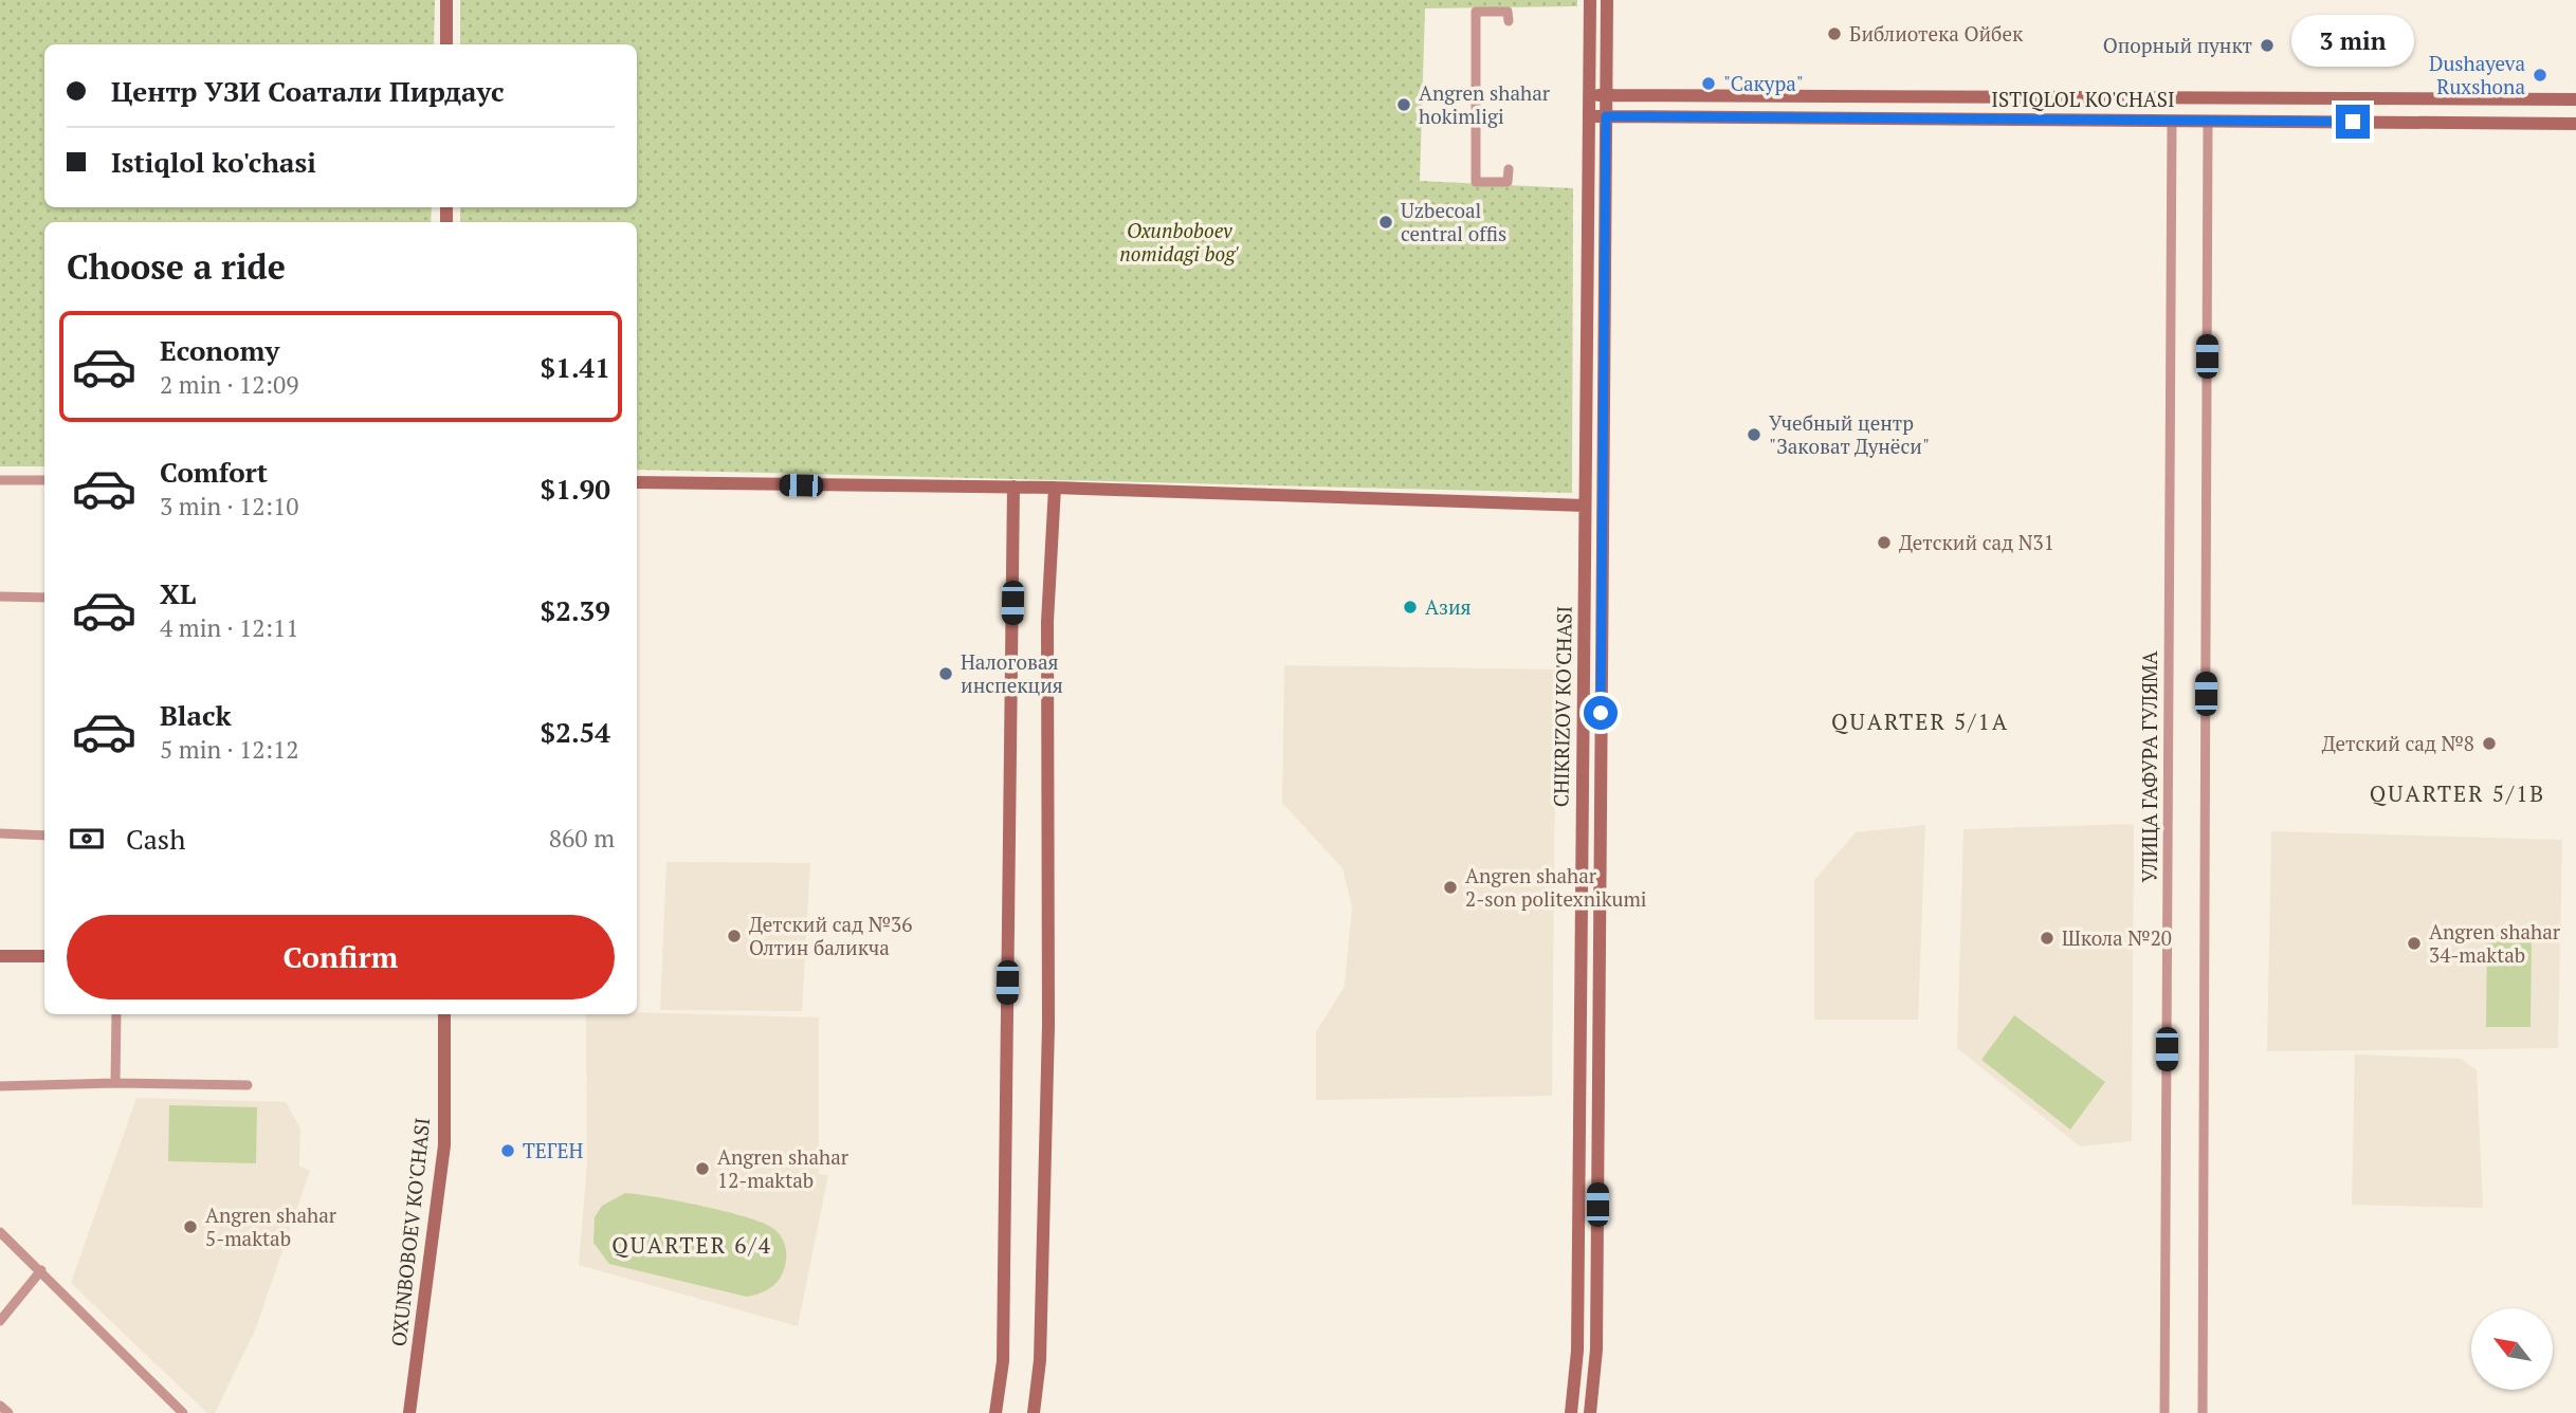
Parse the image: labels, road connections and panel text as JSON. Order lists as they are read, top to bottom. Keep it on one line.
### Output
{"streets":{"main road":["ISTIQLOL KO'CHASI","CHIKRIZOV KO'CHASI","OXUNBOBOEV KO'CHASI"],"street":["УЛИЦА ГАФУРА ГУЛЯМА"]},"crossings":[["ISTIQLOL KO'CHASI","CHIKRIZOV KO'CHASI"],["ISTIQLOL KO'CHASI","УЛИЦА ГАФУРА ГУЛЯМА"]],"districts":["QUARTER 5/1A","QUARTER 5/1B","QUARTER 6/4"],"parks":["Oxunboboev nomidagi bog'"],"places":["Библиотека Ойбек","Опорный пункт","Dushayeva Ruxshona","\"Сакура\"","Angren shahar hokimligi","Uzbecoal central offis","Учебный центр \"Заковат Дунёси\"","Детский сад N31","Азия","Налоговая инспекция","Детский сад №8","Angren shahar 2-son politexnikumi","Детский сад №36 Олтин баликча","Школа №20","Angren shahar 34-maktab","ТЕГЕН","Angren shahar 12-maktab","Angren shahar 5-maktab"],"north":"top left","page":{"bubble":"3 min","banner":["Центр УЗИ Соатали Пирдаус","Istiqlol ko'chasi"],"heading":"Choose a ride","list":[{"name":"Economy","note":"2 min · 12:09","value":"$1.41"},{"name":"Comfort","note":"3 min · 12:10","value":"$1.90"},{"name":"XL","note":"4 min · 12:11","value":"$2.39"},{"name":"Black","note":"5 min · 12:12","value":"$2.54"}],"pay":["Cash","860 m"],"buttons":"Confirm"}}
